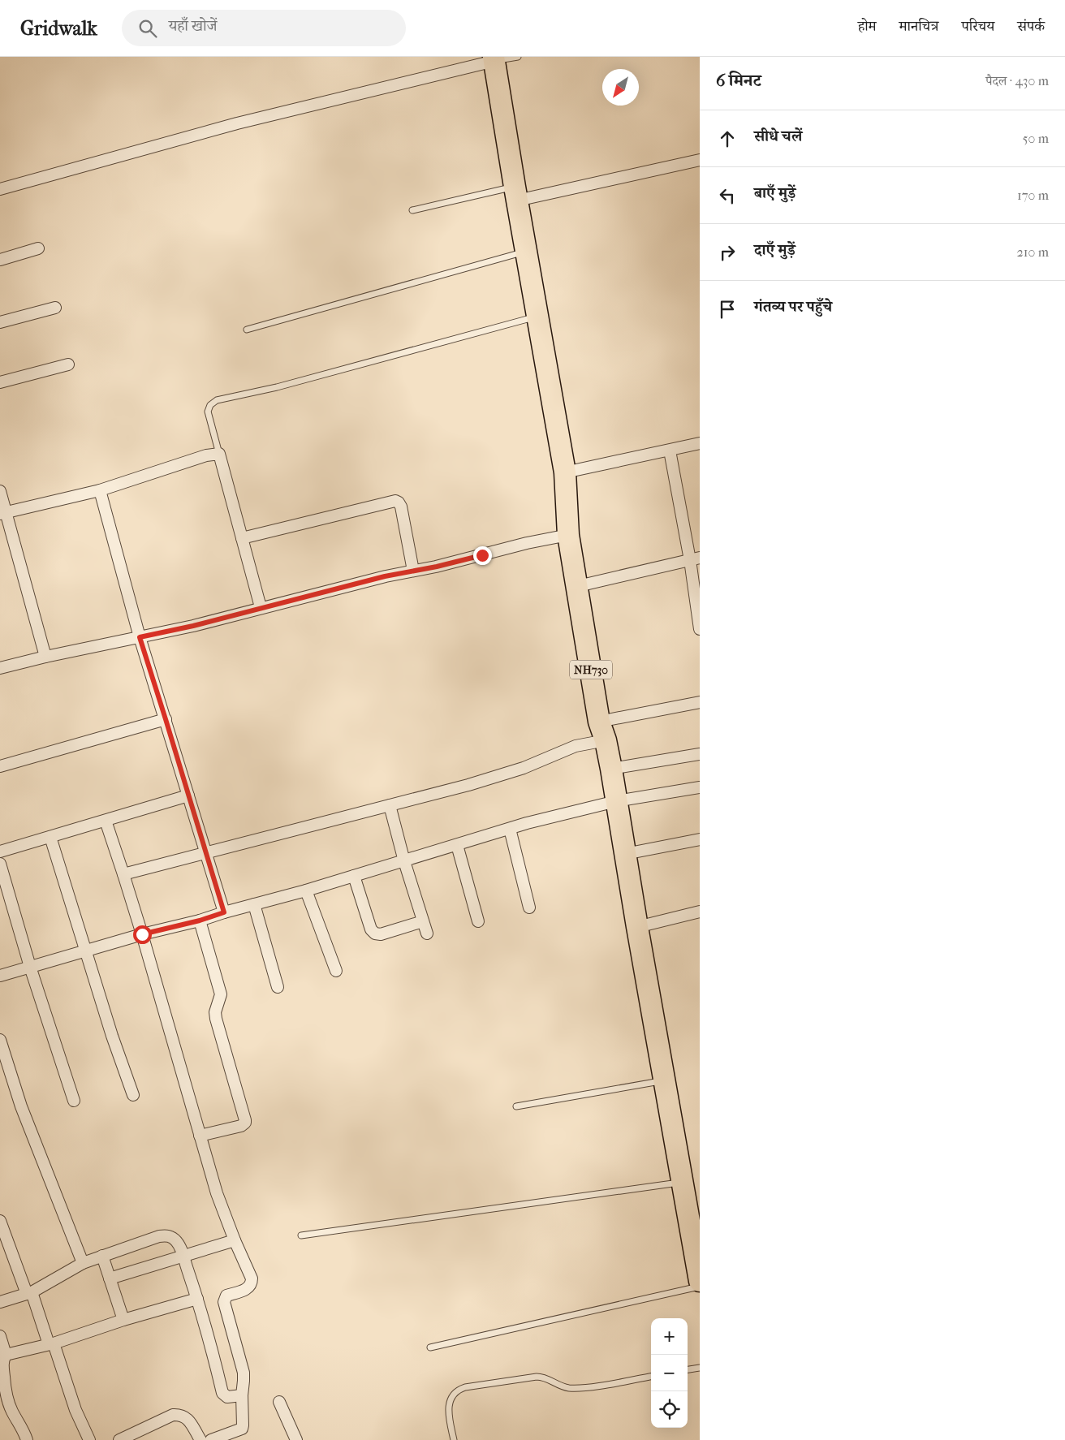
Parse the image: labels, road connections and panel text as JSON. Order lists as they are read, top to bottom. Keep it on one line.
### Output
{"streets":{"highway":["NH730"]},"north":"bottom left","page":{"header":"Gridwalk","search":"यहाँ खोजें","nav":["होम","मानचित्र","परिचय","संपर्क"],"heading":["6 मिनट","पैदल · 430 m"],"list":[["सीधे चलें","50 m"],["बाएँ मुड़ें","170 m"],["दाएँ मुड़ें","210 m"],"गंतव्य पर पहुँचे"],"map_buttons":["+","−"]}}
